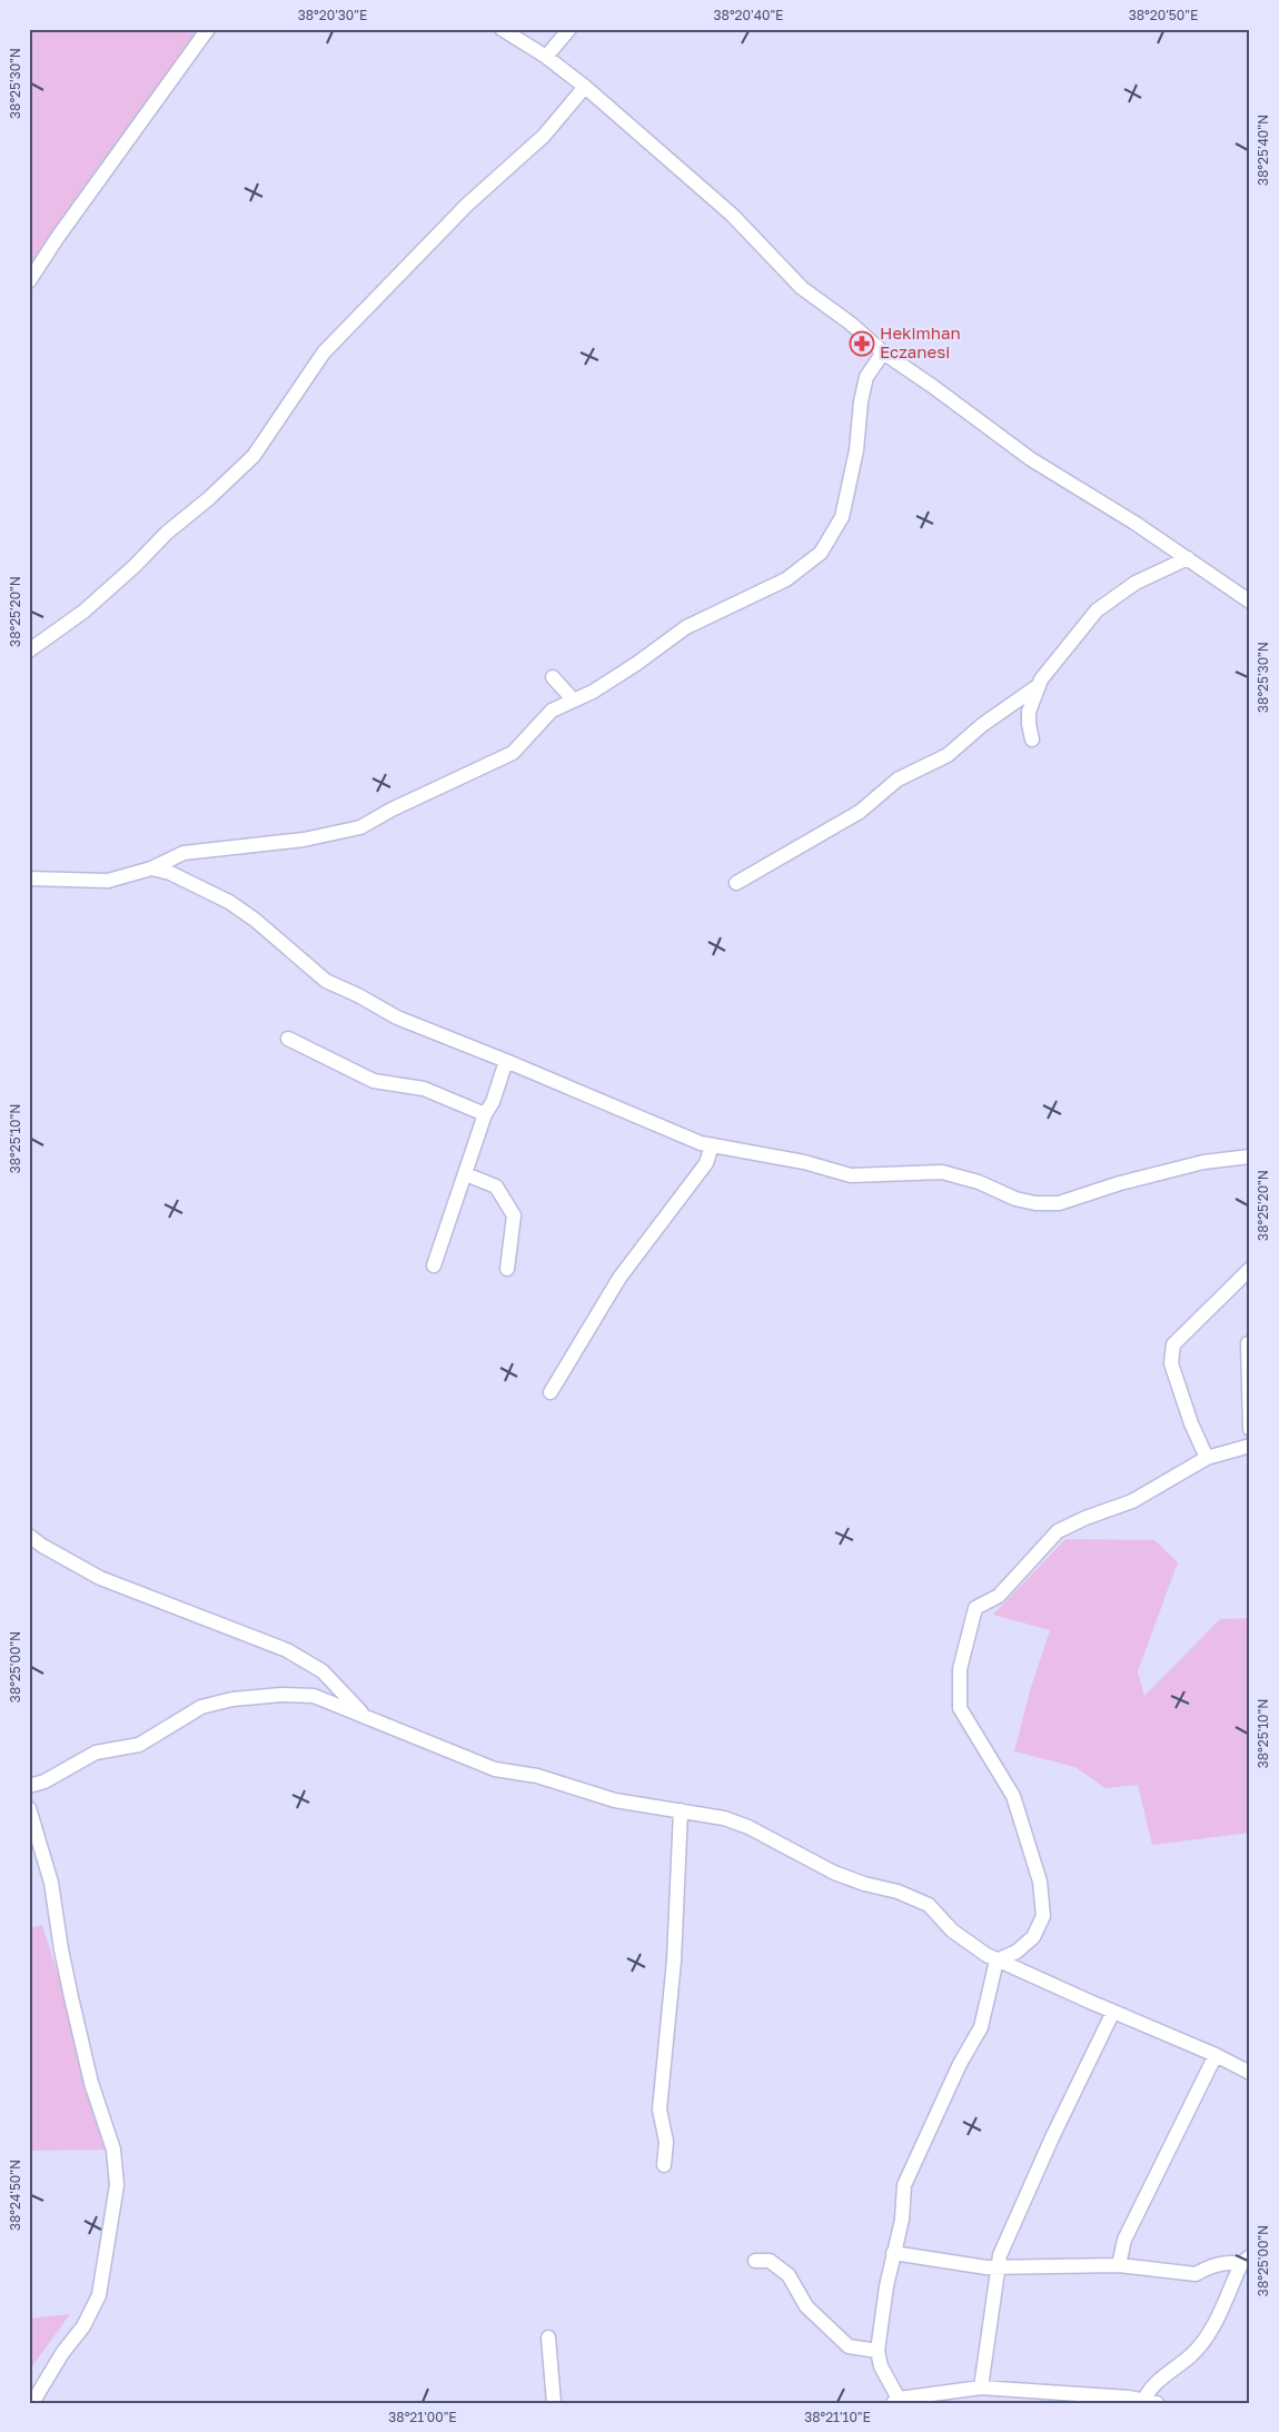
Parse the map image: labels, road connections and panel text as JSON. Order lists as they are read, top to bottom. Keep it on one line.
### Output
{"places":{"pharmacy":["Hekimhan Eczanesi"]},"coordinates":["38°20'30\"E","38°20'40\"E","38°20'50\"E","38°25'30\"N","38°25'40\"N","38°25'20\"N","38°25'10\"N","38°25'00\"N","38°24'50\"N","38°21'00\"E","38°21'10\"E"]}
